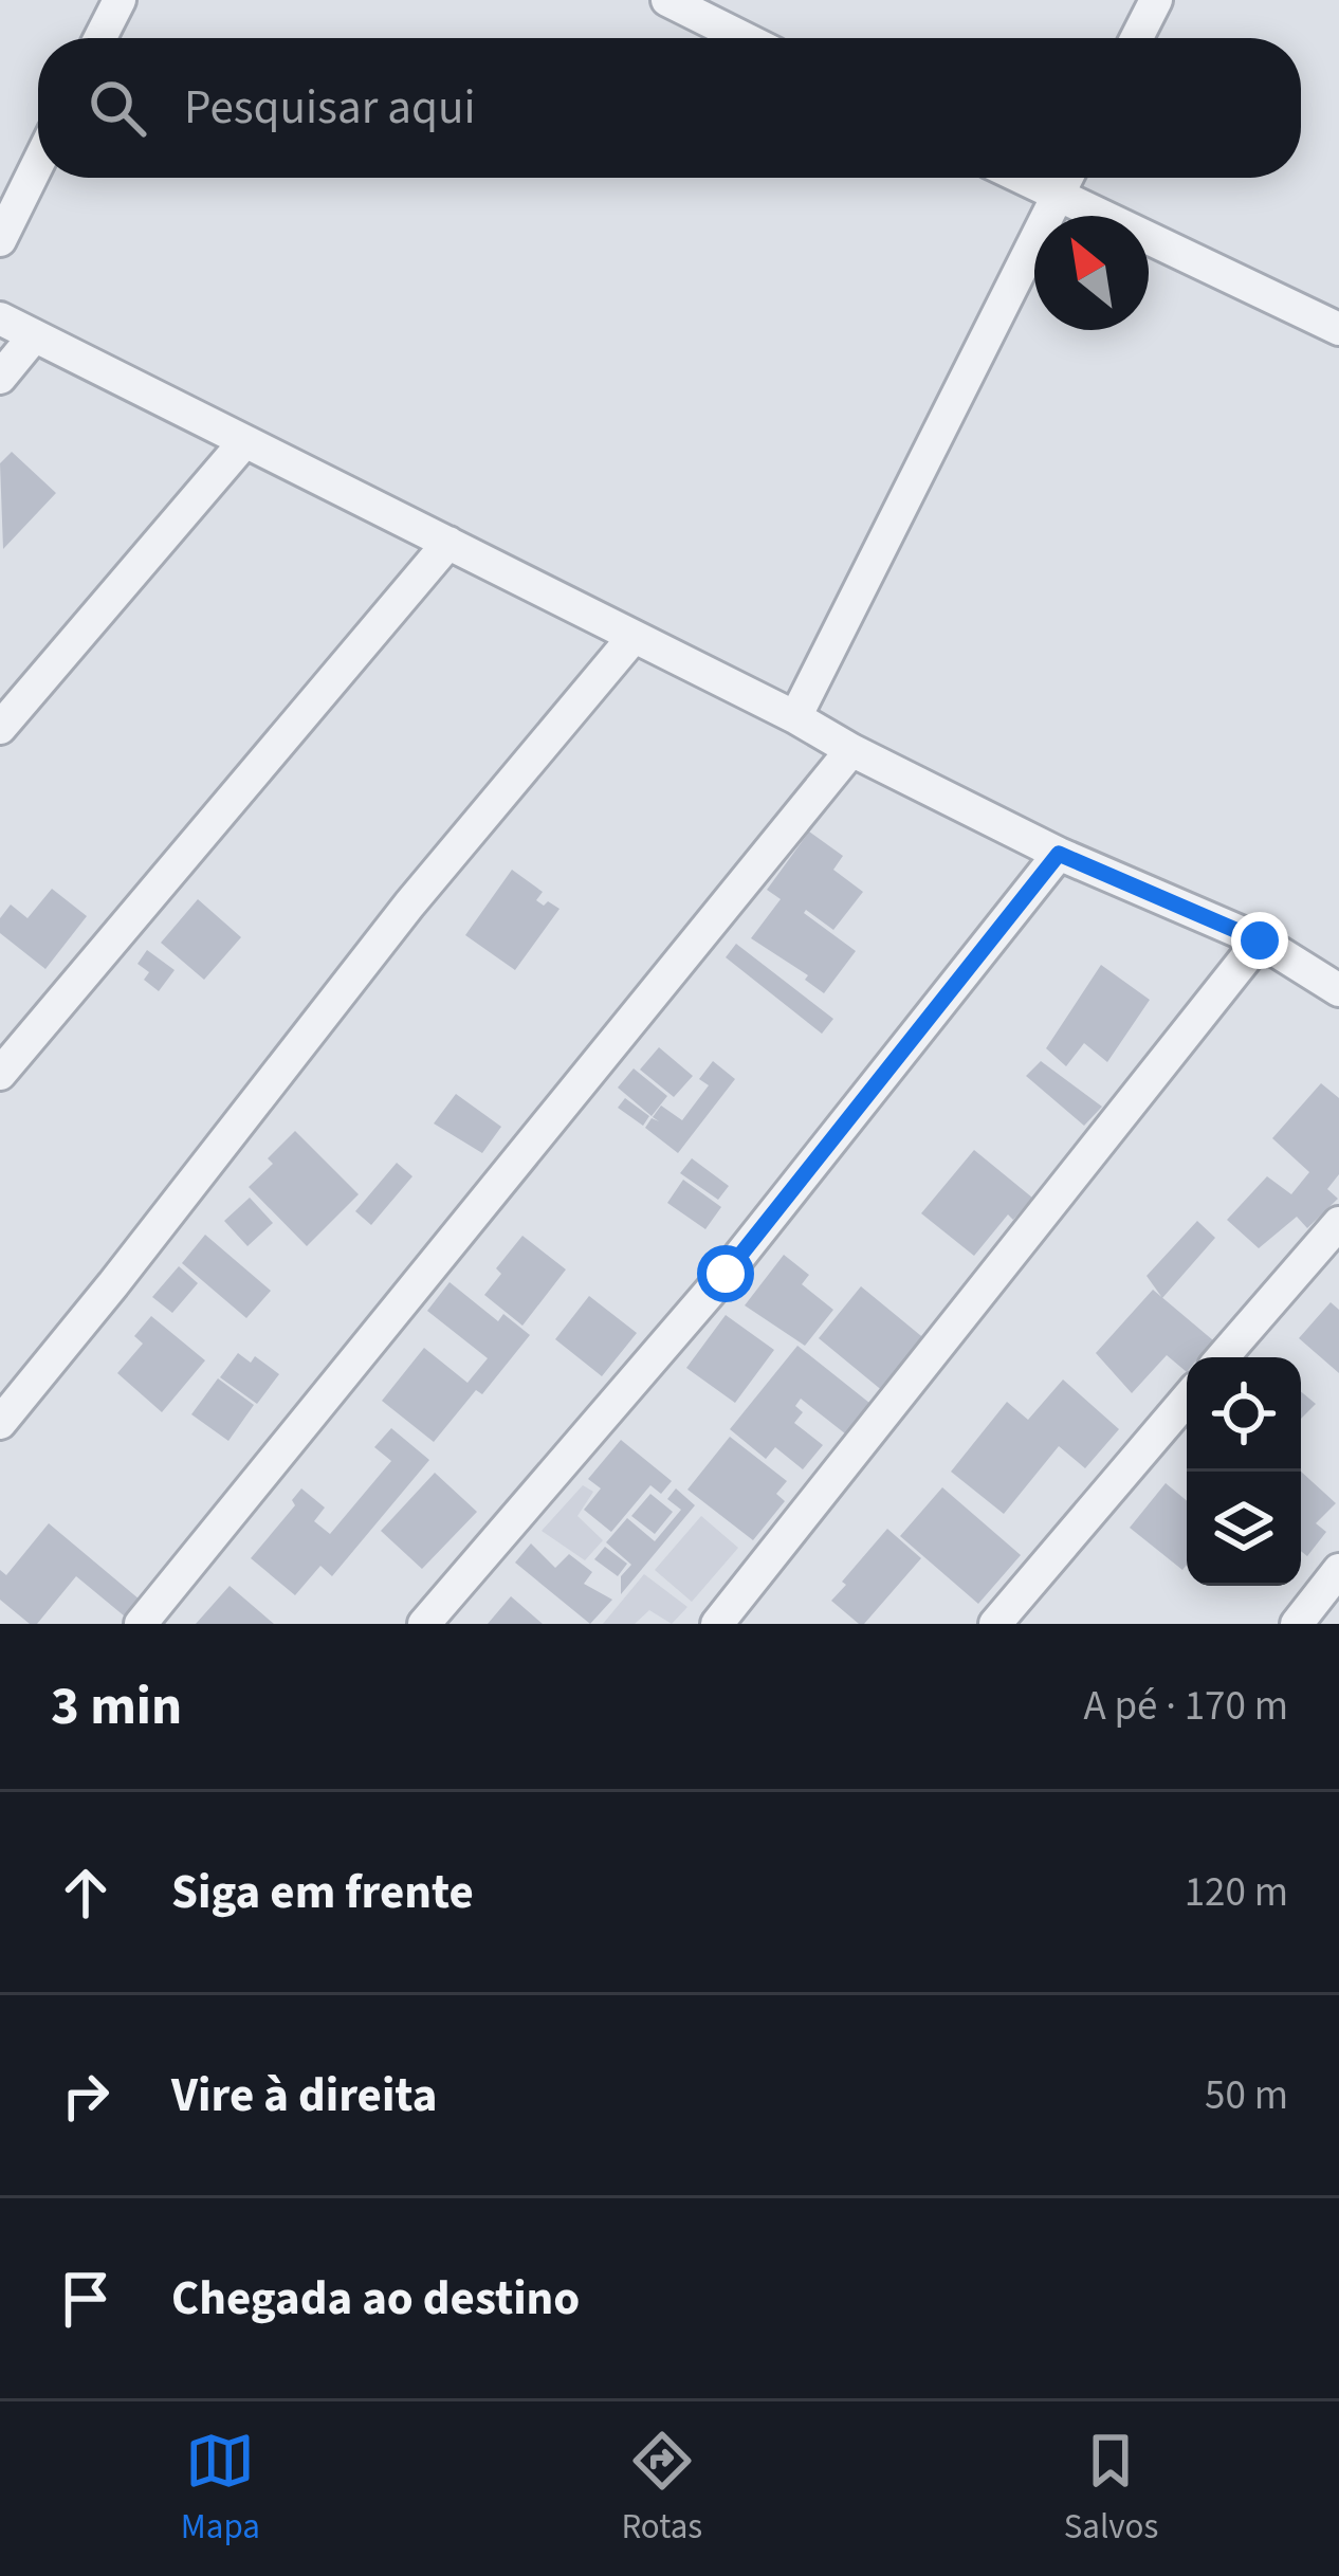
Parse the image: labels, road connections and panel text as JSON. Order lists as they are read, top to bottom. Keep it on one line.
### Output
{"north":"top left","page":{"search":"Pesquisar aqui","heading":["3 min","A pé · 170 m"],"list":[["Siga em frente","120 m"],["Vire à direita","50 m"],"Chegada ao destino"],"nav":["Mapa","Rotas","Salvos"]}}
